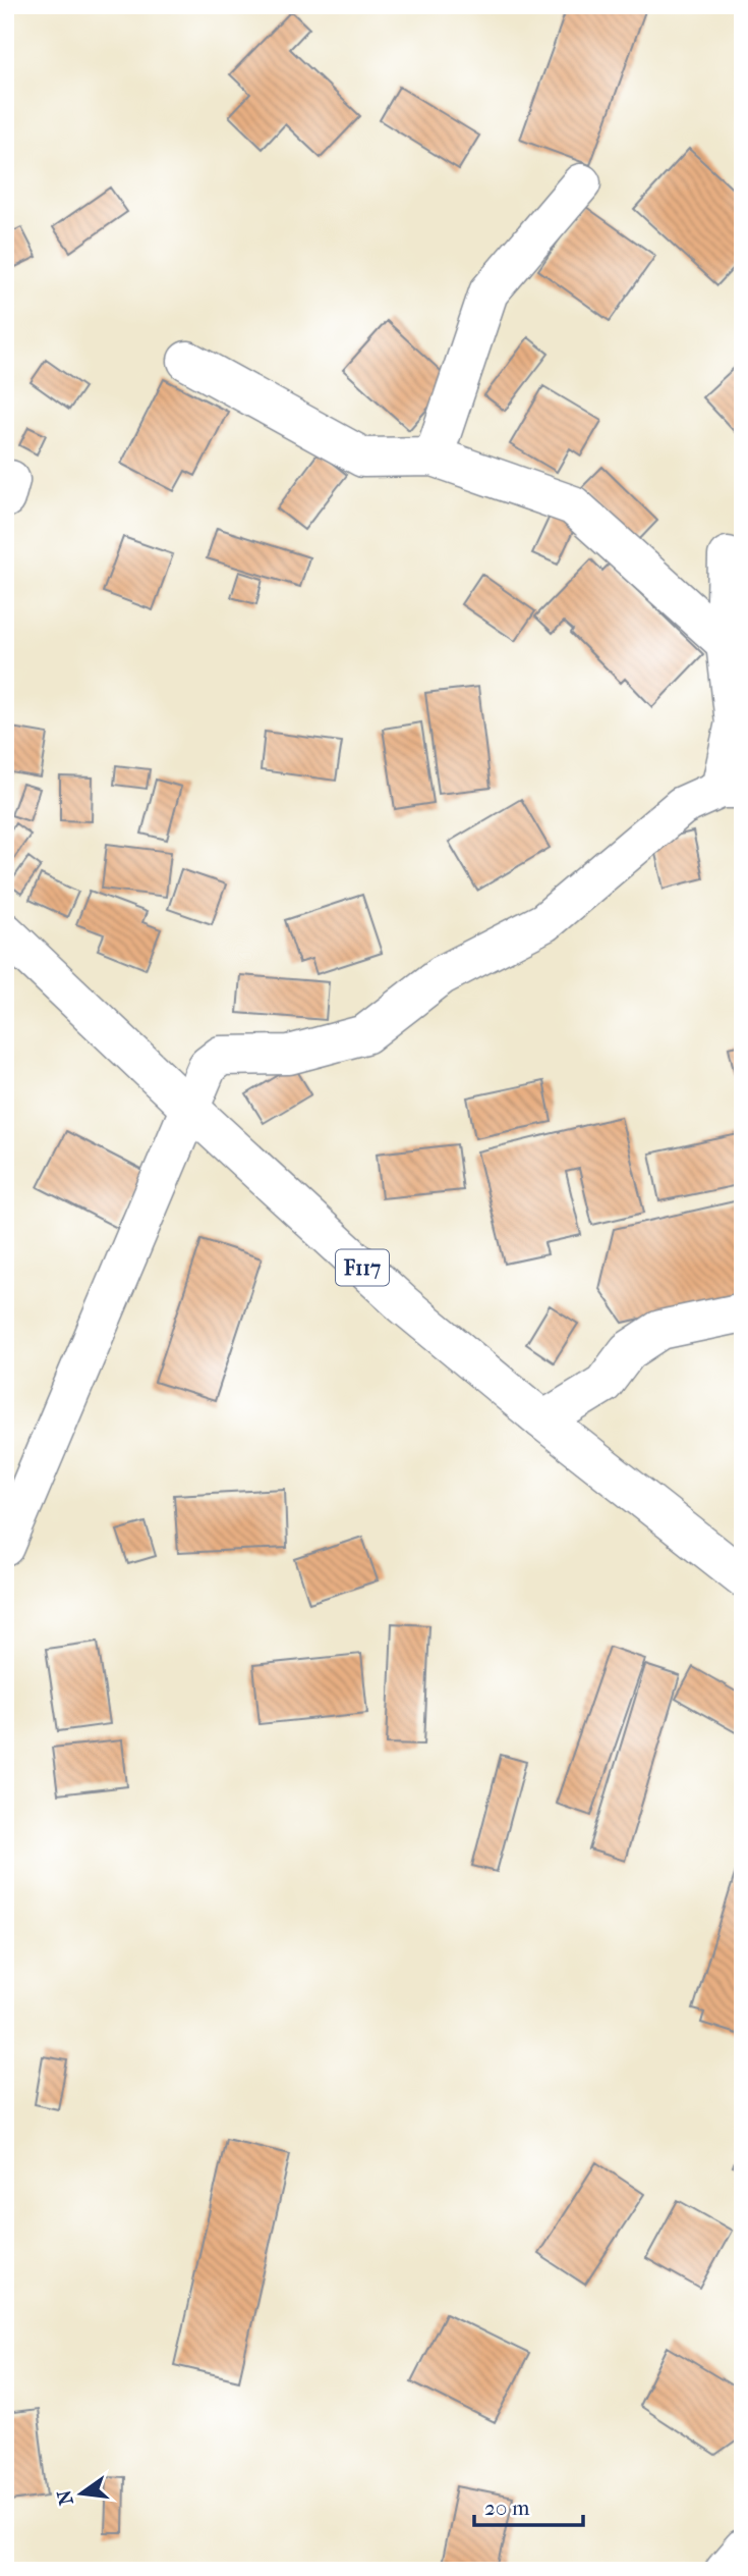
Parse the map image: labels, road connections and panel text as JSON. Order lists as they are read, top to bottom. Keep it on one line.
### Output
{"streets":{"street":["F117"]},"scale_bar":"20 m","north":"left"}
